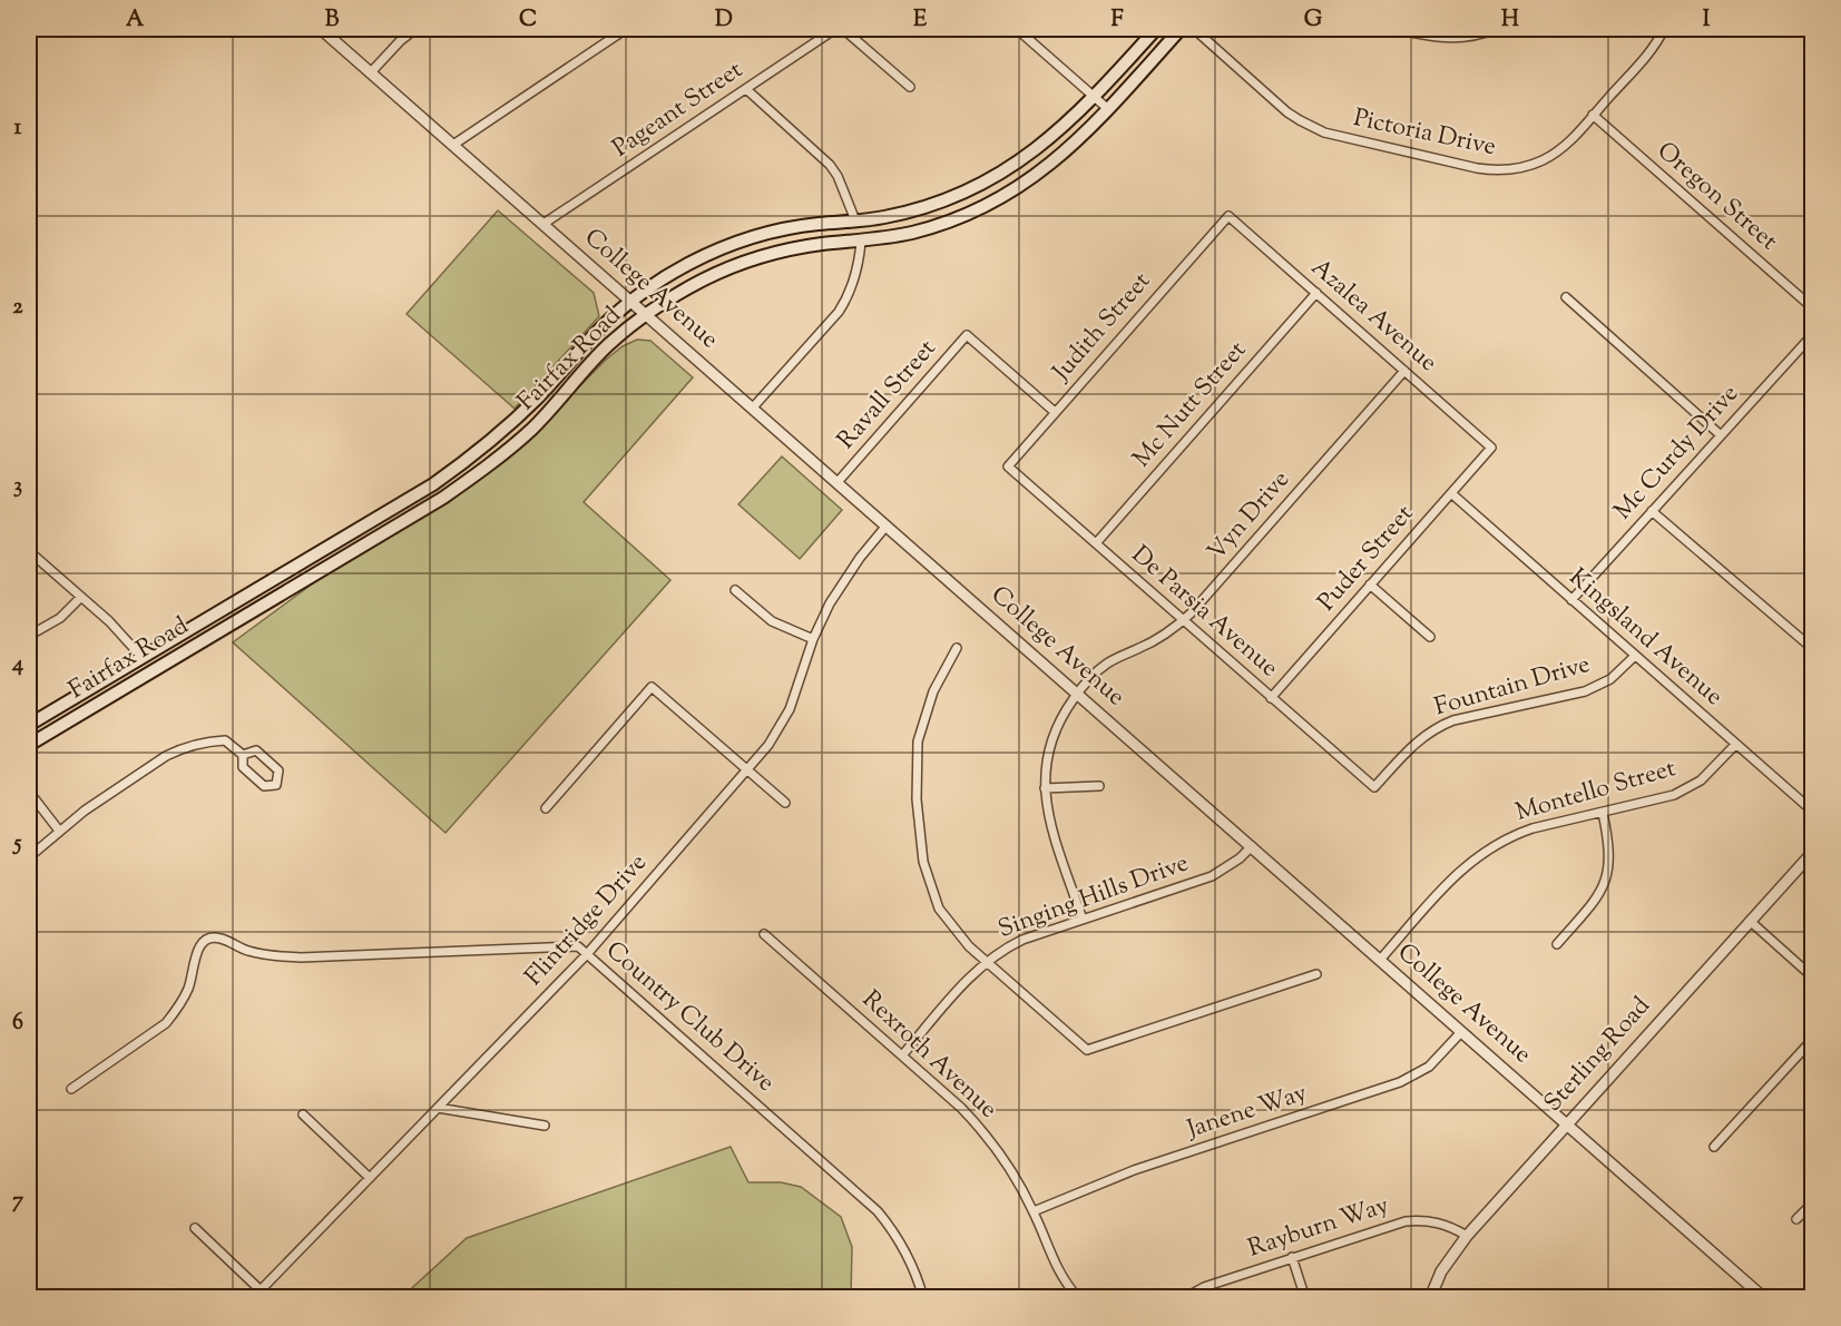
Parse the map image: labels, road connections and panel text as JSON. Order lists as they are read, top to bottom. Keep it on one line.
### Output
{"streets":{"main road":["Fairfax Road"],"street":["Pageant Street","Pictoria Drive","Oregon Street","College Avenue","Azalea Avenue","Judith Street","Ravall Street","Mc Nutt Street","Mc Curdy Drive","Vyn Drive","Puder Street","De Parsia Avenue","Kingsland Avenue","Fountain Drive","Montello Street","Singing Hills Drive","Flintridge Drive","Country Club Drive","Rexroth Avenue","Sterling Road","Janene Way","Rayburn Way"]},"crossings":[["Pageant Street","College Avenue"],["Pictoria Drive","Oregon Street"],["College Avenue","Fairfax Road"],["College Avenue","Ravall Street"],["College Avenue","Vyn Drive"],["College Avenue","Montello Street"],["College Avenue","Singing Hills Drive"],["College Avenue","Flintridge Drive"],["College Avenue","Sterling Road"],["College Avenue","Janene Way"],["Azalea Avenue","Judith Street"],["Azalea Avenue","Mc Nutt Street"],["Azalea Avenue","Vyn Drive"],["Azalea Avenue","Puder Street"],["Judith Street","Ravall Street"],["Judith Street","De Parsia Avenue"],["Mc Nutt Street","De Parsia Avenue"],["Mc Curdy Drive","Kingsland Avenue"],["Vyn Drive","De Parsia Avenue"],["Vyn Drive","Singing Hills Drive"],["Puder Street","De Parsia Avenue"],["Puder Street","Kingsland Avenue"],["De Parsia Avenue","Fountain Drive"],["Kingsland Avenue","Fountain Drive"],["Kingsland Avenue","Montello Street"],["Singing Hills Drive","Rexroth Avenue"],["Flintridge Drive","Country Club Drive"],["Rexroth Avenue","Janene Way"],["Sterling Road","Rayburn Way"]],"grid":{"columns":["A","B","C","D","E","F","G","H","I"],"rows":["1","2","3","4","5","6","7"]}}
